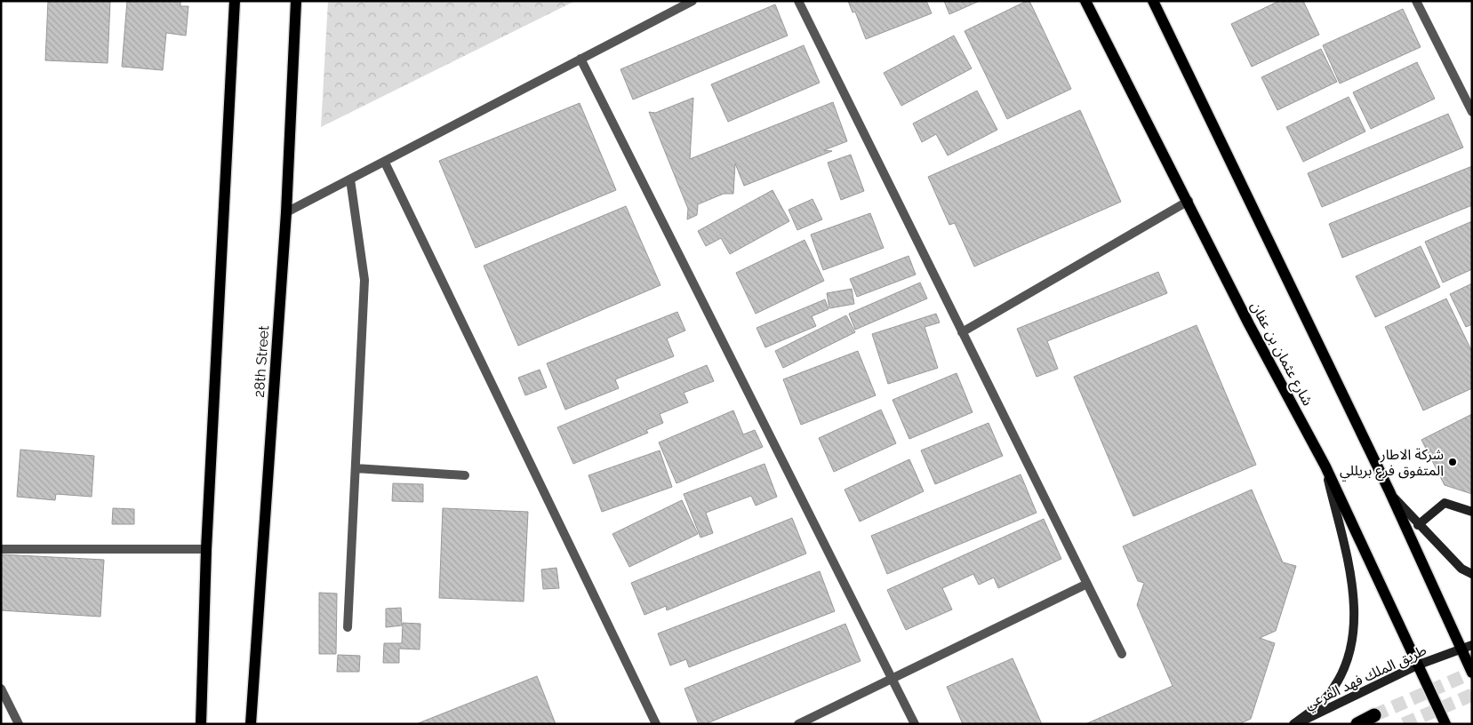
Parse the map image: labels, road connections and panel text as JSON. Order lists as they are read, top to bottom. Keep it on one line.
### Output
{"streets":{"main road":["شارع عثمان بن عفان","28th Street","طريق الملك فهد الفرعي"]},"crossings":[["شارع عثمان بن عفان","طريق الملك فهد الفرعي"]],"places":["شركة الاطار المتفوق فرع بريللي"]}
